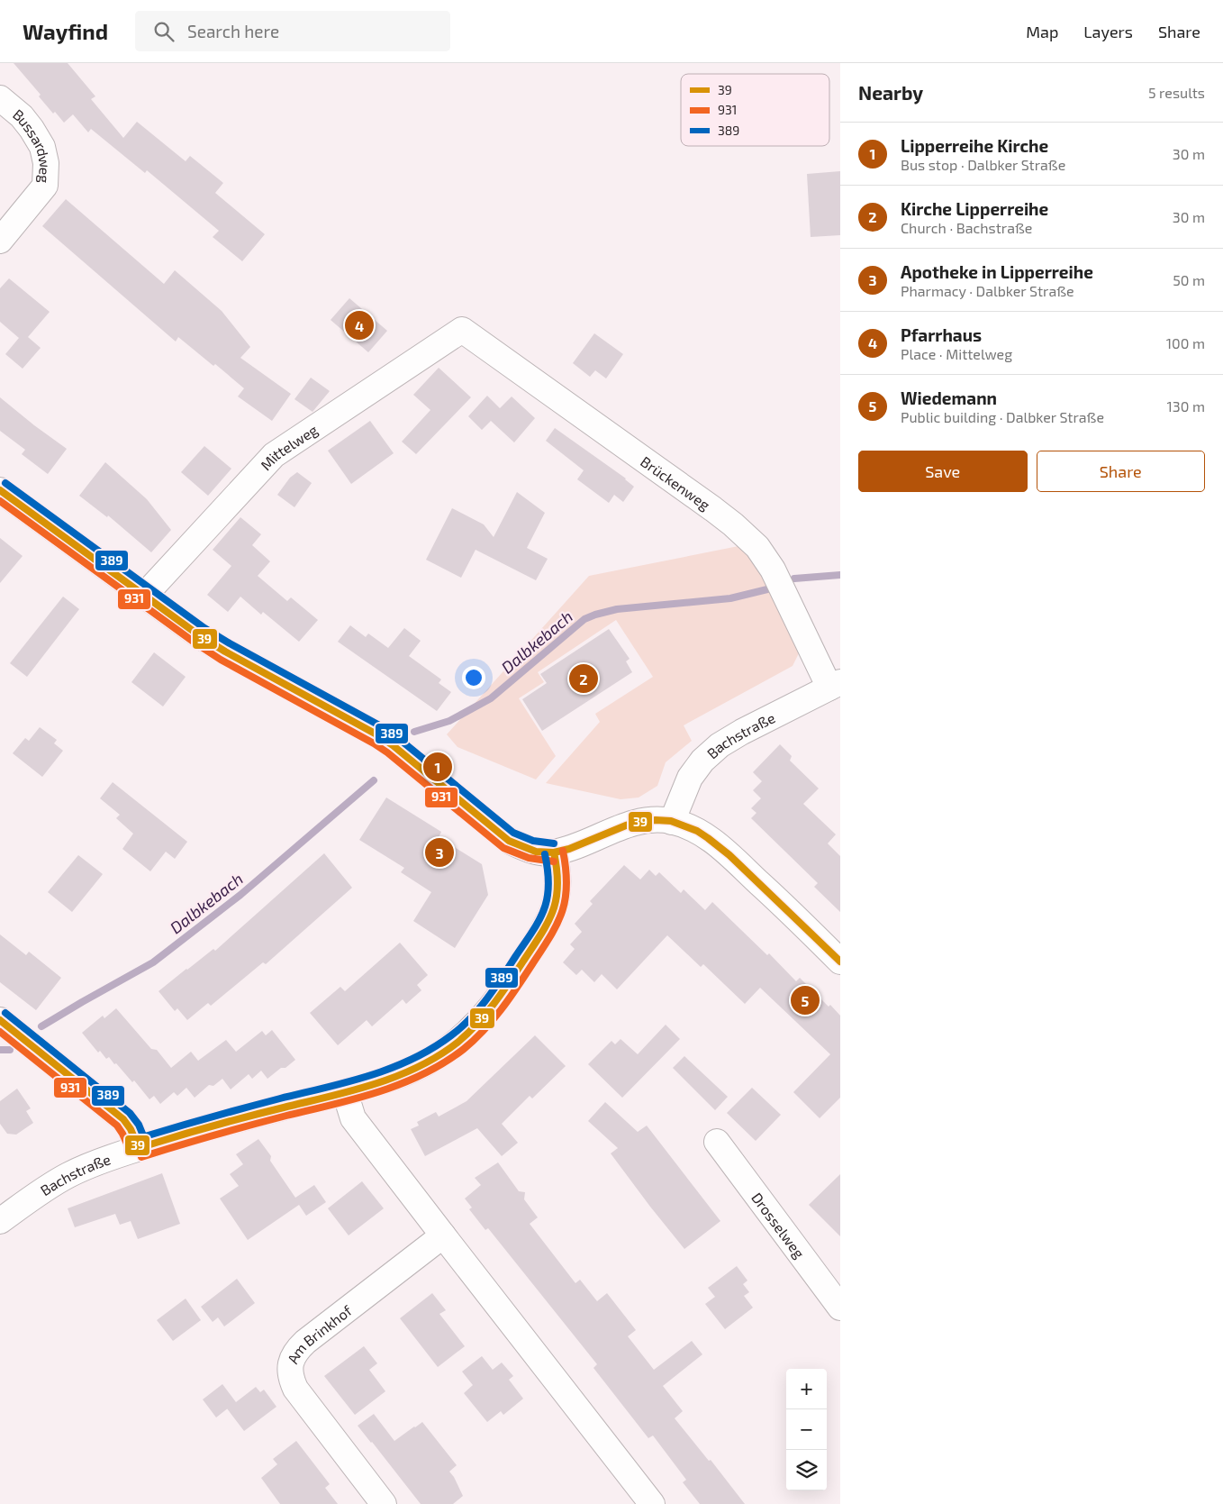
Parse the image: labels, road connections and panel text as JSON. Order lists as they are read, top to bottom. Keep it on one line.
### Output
{"streets":{"street":["Bussardweg","Mittelweg","Brückenweg","Bachstraße","Drosselweg","Am Brinkhof"]},"crossings":[["Mittelweg","Brückenweg"],["Brückenweg","Bachstraße"]],"water":["Dalbkebach"],"lines":["transit line 389","transit line 39","transit line 931"],"legend":["39","931","389"],"page":{"header":"Wayfind","search":"Search here","nav":["Map","Layers","Share"],"heading":["Nearby","5 results"],"list":[{"mark":"1","name":"Lipperreihe Kirche","note":"Bus stop · Dalbker Straße","value":"30 m"},{"mark":"2","name":"Kirche Lipperreihe","note":"Church · Bachstraße","value":"30 m"},{"mark":"3","name":"Apotheke in Lipperreihe","note":"Pharmacy · Dalbker Straße","value":"50 m"},{"mark":"4","name":"Pfarrhaus","note":"Place · Mittelweg","value":"100 m"},{"mark":"5","name":"Wiedemann","note":"Public building · Dalbker Straße","value":"130 m"}],"pins":["4","2","1","3","5"],"buttons":["Save","Share"],"map_buttons":["+","−"]}}
